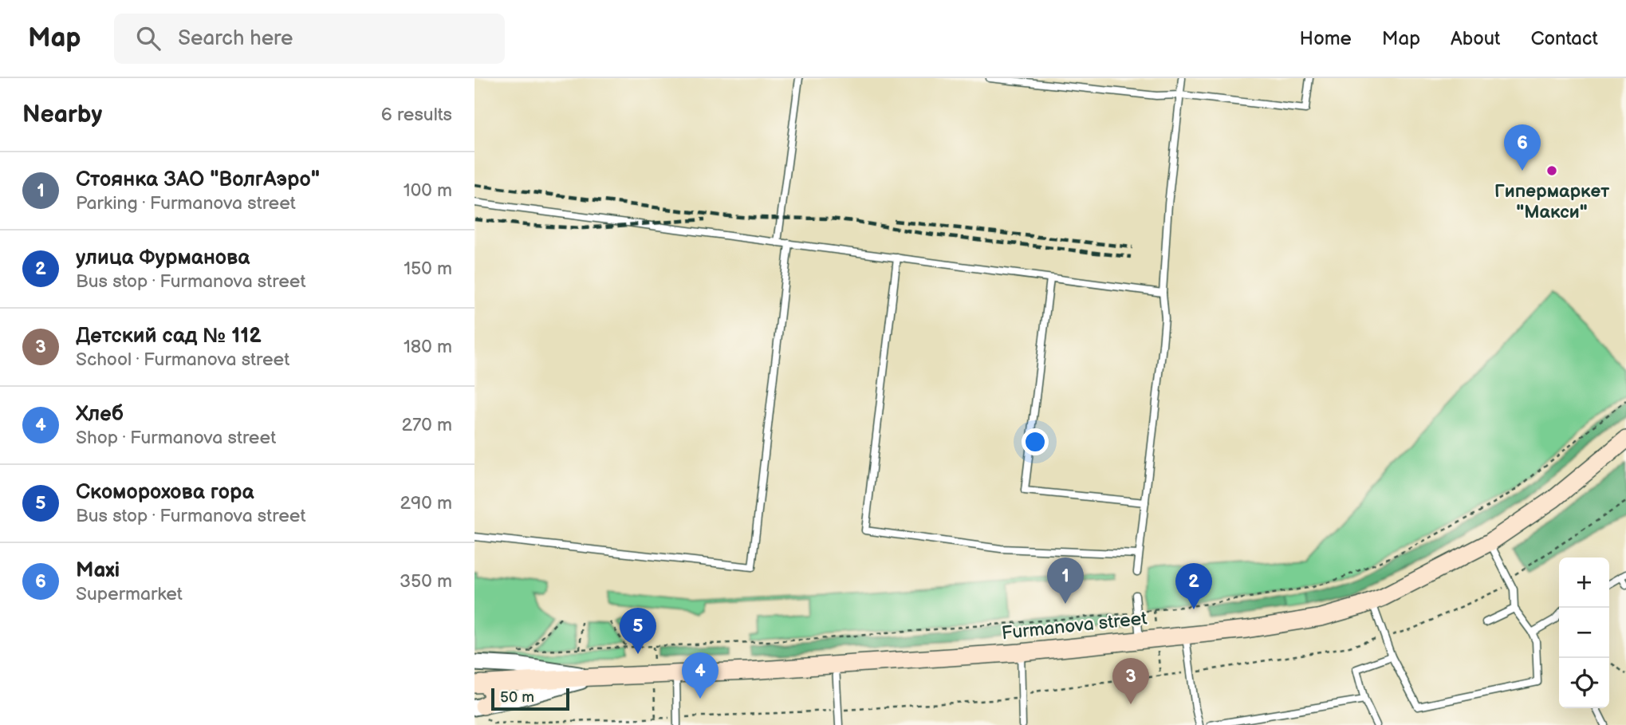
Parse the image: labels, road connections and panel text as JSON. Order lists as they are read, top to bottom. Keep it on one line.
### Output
{"streets":{"main road":["Furmanova street"]},"places":["Гипермаркет \"Макси\""],"scale_bar":"50 m","page":{"header":"Map","search":"Search here","nav":["Home","Map","About","Contact"],"heading":["Nearby","6 results"],"pins":["6","1","2","5","4","3"],"list":[{"mark":"1","name":"Стоянка ЗАО \"ВолгАэро\"","note":"Parking · Furmanova street","value":"100 m"},{"mark":"2","name":"улица Фурманова","note":"Bus stop · Furmanova street","value":"150 m"},{"mark":"3","name":"Детский сад № 112","note":"School · Furmanova street","value":"180 m"},{"mark":"4","name":"Хлеб","note":"Shop · Furmanova street","value":"270 m"},{"mark":"5","name":"Скоморохова гора","note":"Bus stop · Furmanova street","value":"290 m"},{"mark":"6","name":"Maxi","note":"Supermarket","value":"350 m"}],"map_buttons":["+","−"],"scale":"50 m"}}
